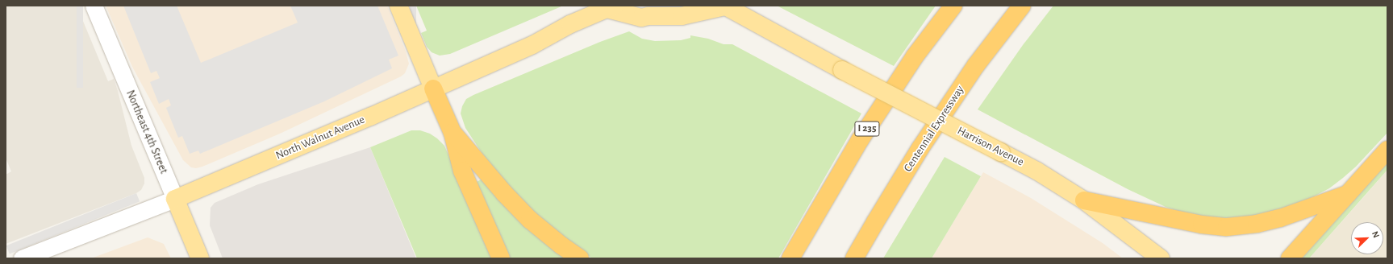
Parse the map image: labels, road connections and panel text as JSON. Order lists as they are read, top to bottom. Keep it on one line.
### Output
{"streets":{"highway":["I 235","Centennial Expressway"],"main road":["Northeast 4th Street","North Walnut Avenue","Harrison Avenue"]},"crossings":[["Northeast 4th Street","North Walnut Avenue"]],"north":"top right"}
